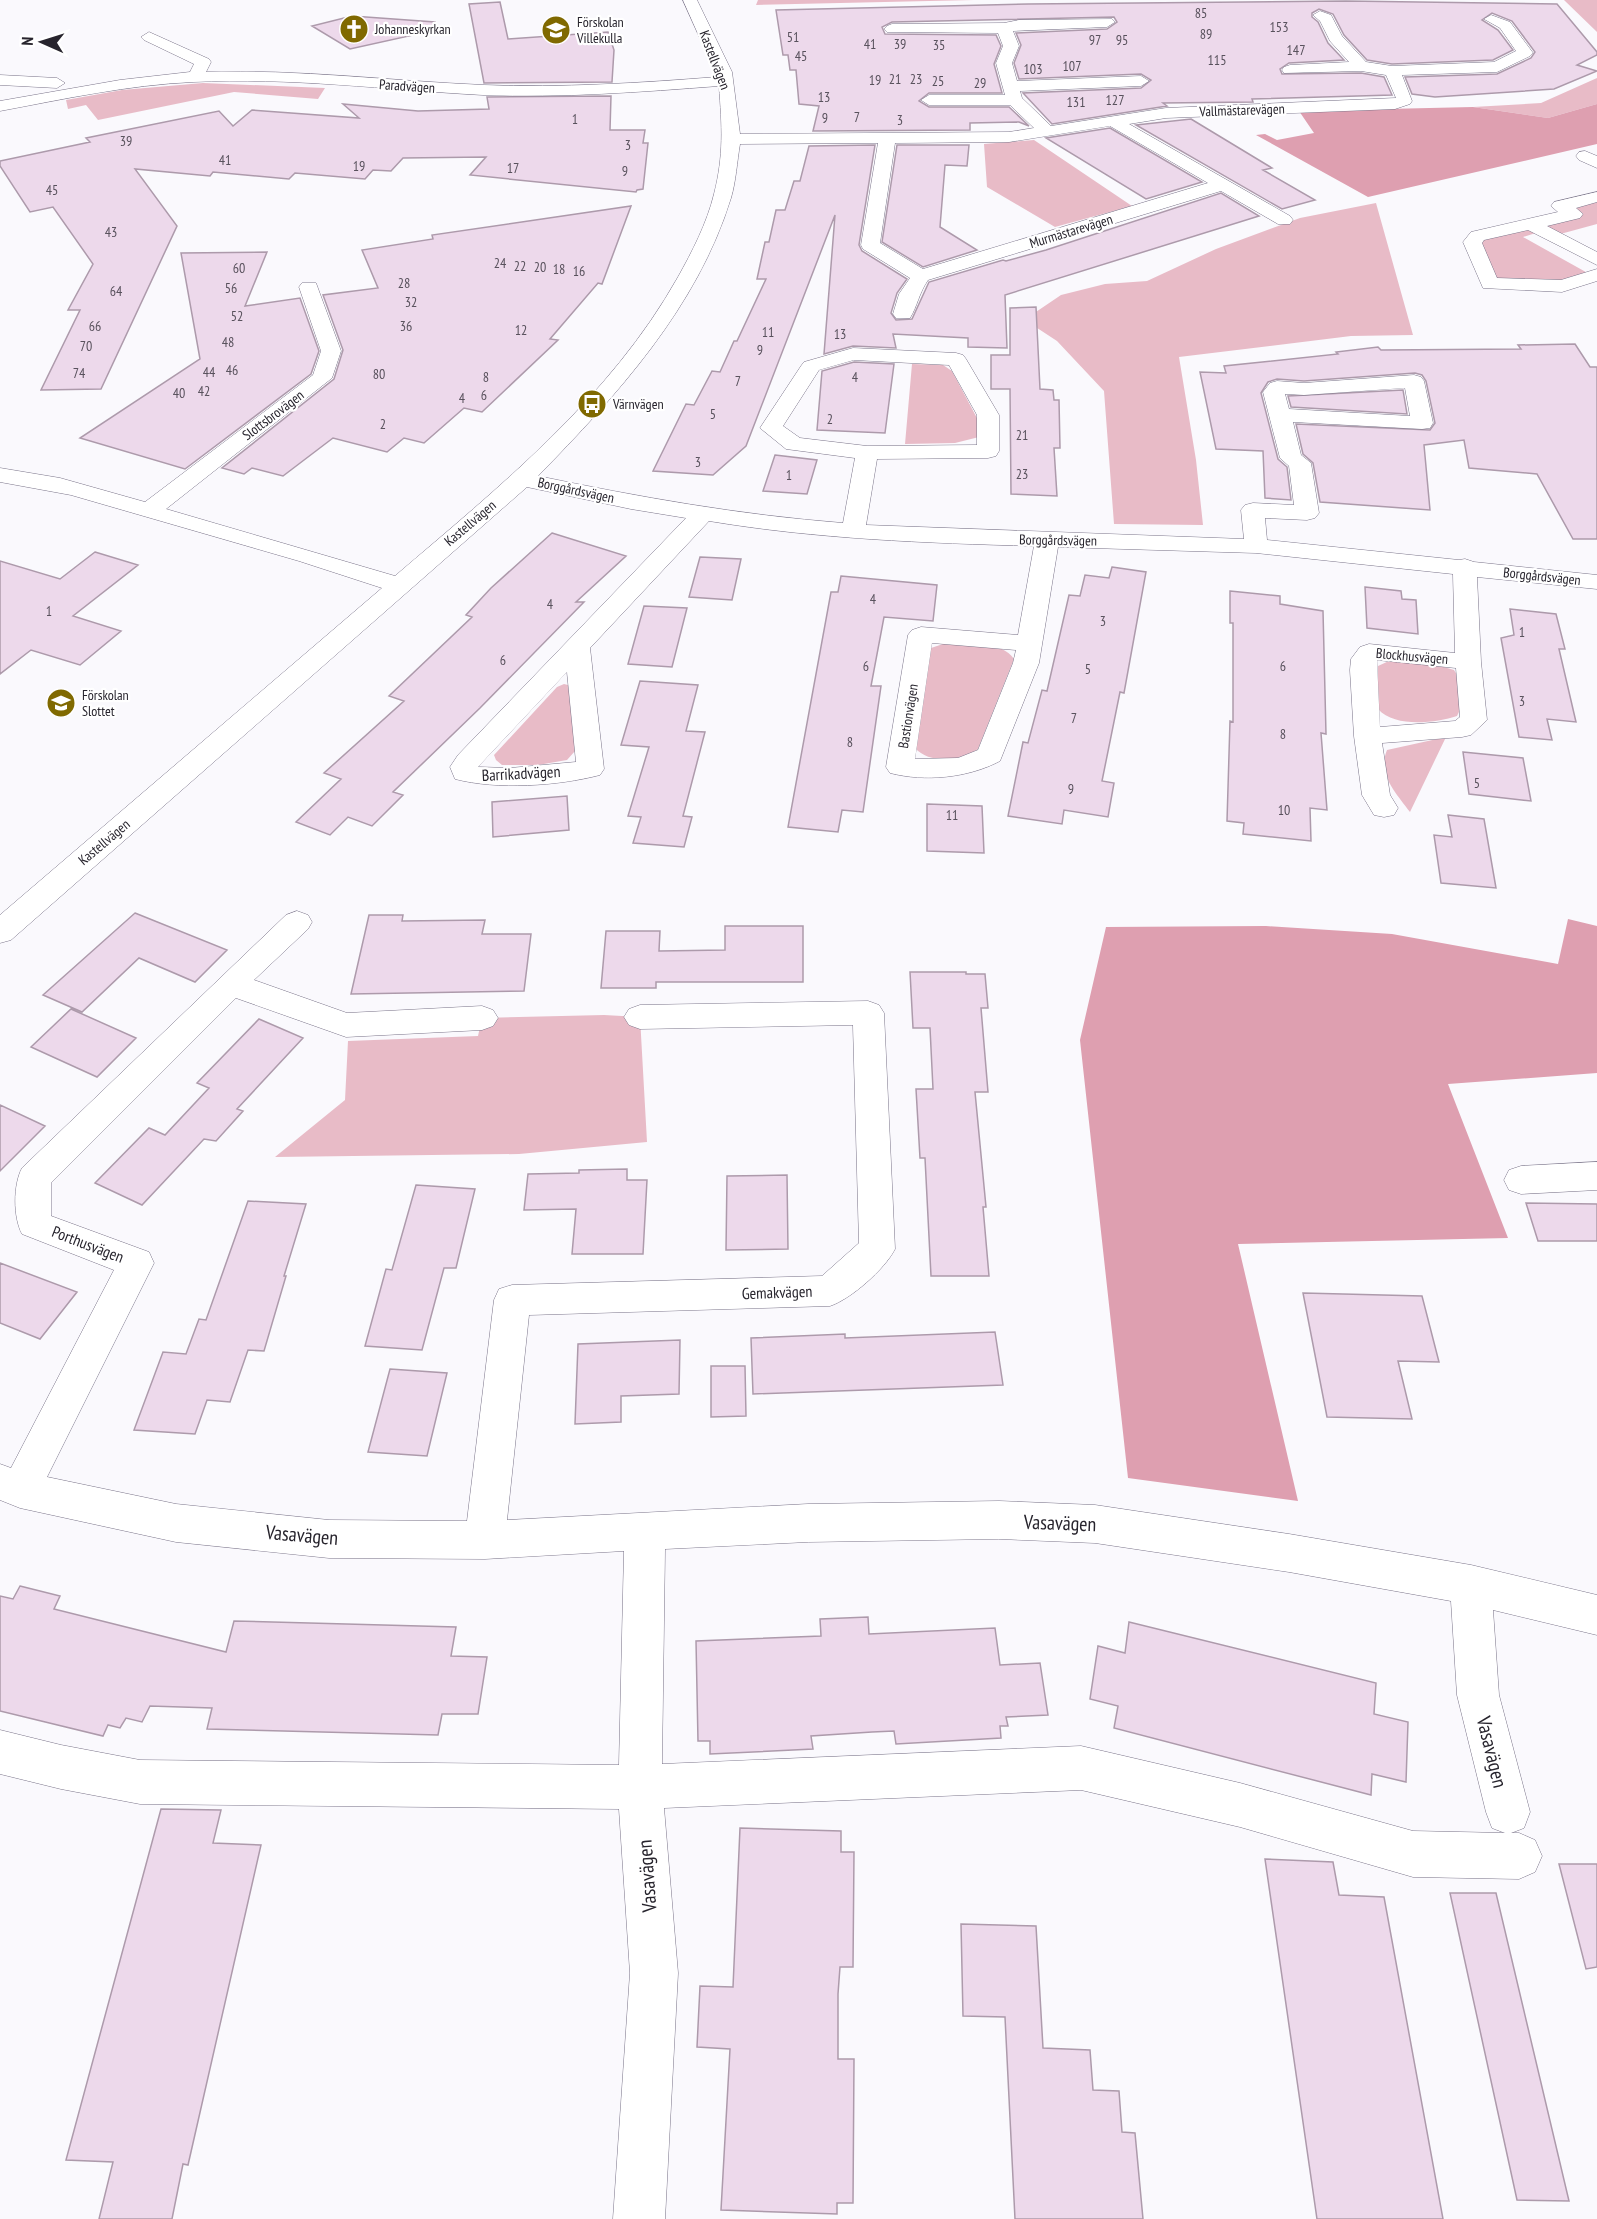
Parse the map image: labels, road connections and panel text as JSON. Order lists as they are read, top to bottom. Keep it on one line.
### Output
{"streets":{"street":["Kastellvägen","Paradvägen","Vallmästarevägen","Murmästarevägen","Slottsbrovägen","Borggårdsvägen","Blockhusvägen","Bastionvägen","Barrikadvägen","Porthusvägen","Gemakvägen","Vasavägen"]},"crossings":[["Kastellvägen","Paradvägen"],["Kastellvägen","Vallmästarevägen"],["Kastellvägen","Borggårdsvägen"],["Borggårdsvägen","Blockhusvägen"],["Borggårdsvägen","Bastionvägen"],["Borggårdsvägen","Barrikadvägen"],["Porthusvägen","Vasavägen"],["Gemakvägen","Vasavägen"]],"places":{"church":["Johanneskyrkan"],"school or university":["Förskolan Villekulla","Förskolan Slottet"],"bus stop":["Värnvägen"]},"house_numbers":["85","153","89","51","97","95","41","39","35","147","45","115","107","103","21","23","19","25","29","13","127","131","7","9","1","3","39","3","41","19","17","9","45","43","24","22","20","60","18","16","28","56","64","32","52","66","36","12","11","13","48","70","9","46","44","74","80","8","4","7","42","40","6","4","5","2","2","21","3","23","1","4","4","1","3","1","6","6","6","5","3","7","8","8","5","9","10","11"],"north":"left"}
